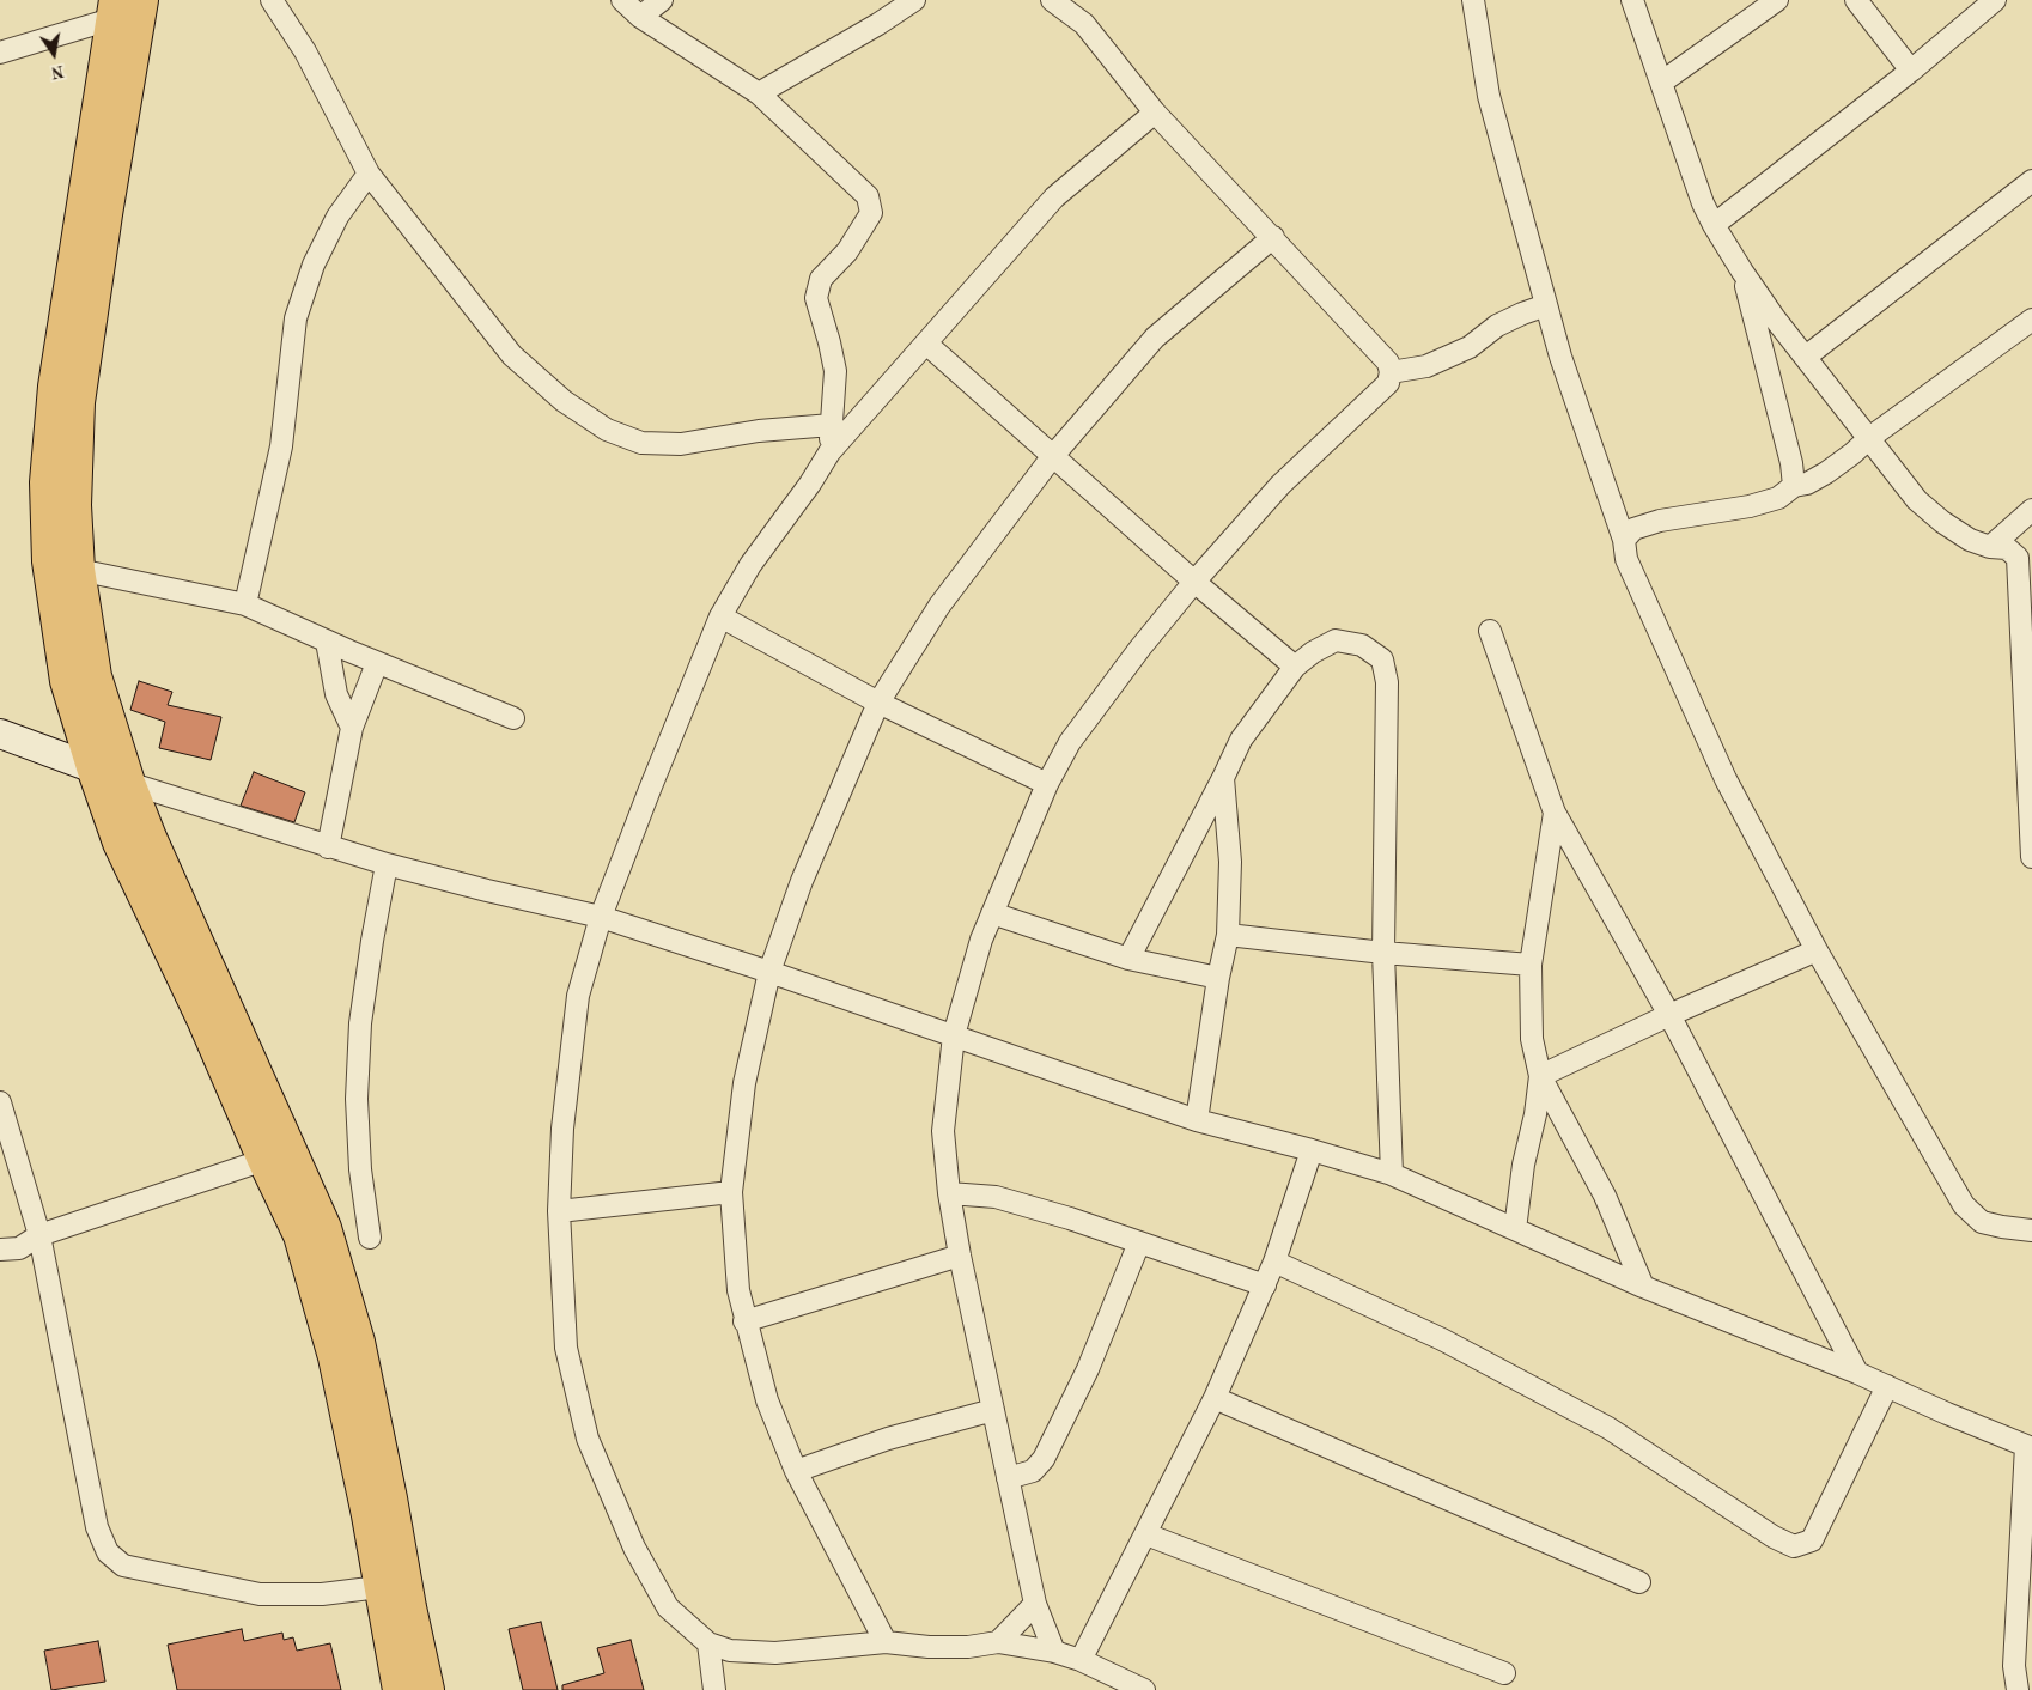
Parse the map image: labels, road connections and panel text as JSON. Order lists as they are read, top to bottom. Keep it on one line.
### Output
{"north":"bottom"}
